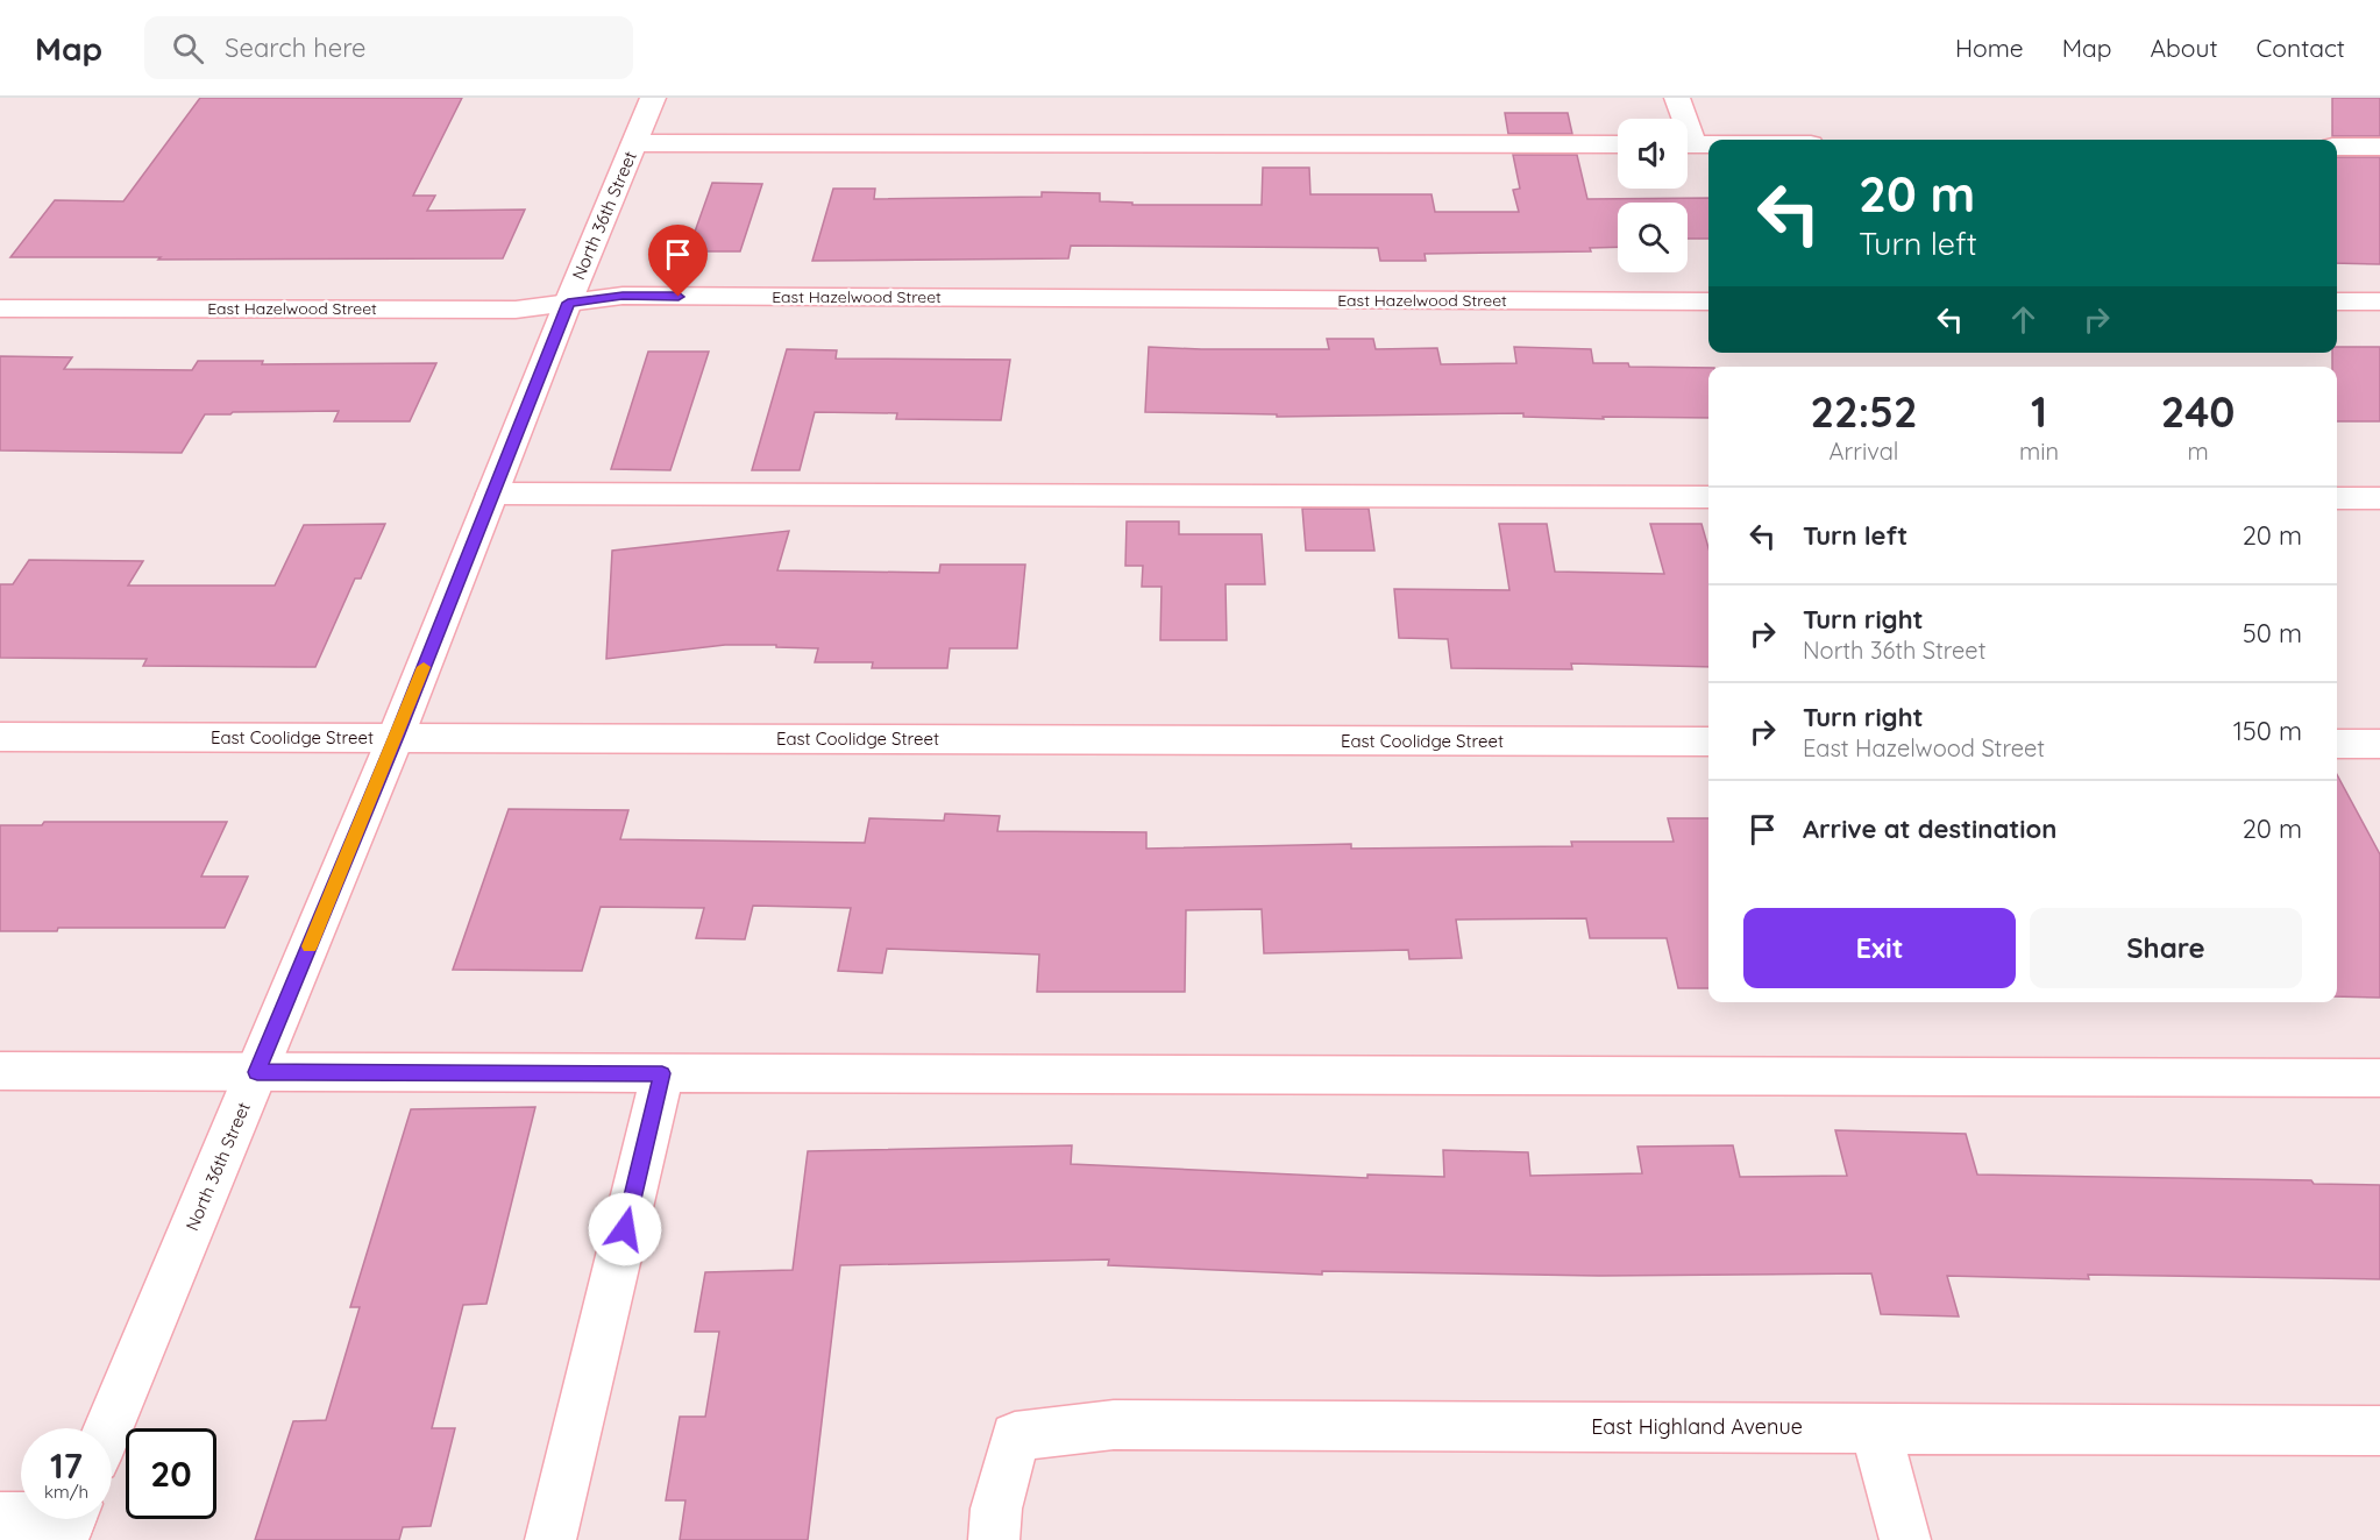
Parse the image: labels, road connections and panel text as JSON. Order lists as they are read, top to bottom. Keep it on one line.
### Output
{"streets":{"street":["North 36th Street","East Hazelwood Street","East Coolidge Street","East Highland Avenue"]},"crossings":[["North 36th Street","East Hazelwood Street"],["North 36th Street","East Coolidge Street"]],"page":{"header":"Map","search":"Search here","nav":["Home","Map","About","Contact"],"turn":["20 m","Turn left"],"eta":["22:52","Arrival","1","min","240","m"],"list":[{"name":"Turn left","value":"20 m"},{"name":"Turn right","note":"North 36th Street","value":"50 m"},{"name":"Turn right","note":"East Hazelwood Street","value":"150 m"},{"name":"Arrive at destination","value":"20 m"}],"buttons":["Exit","Share"],"speed":"17 km/h","limit":"20"}}
